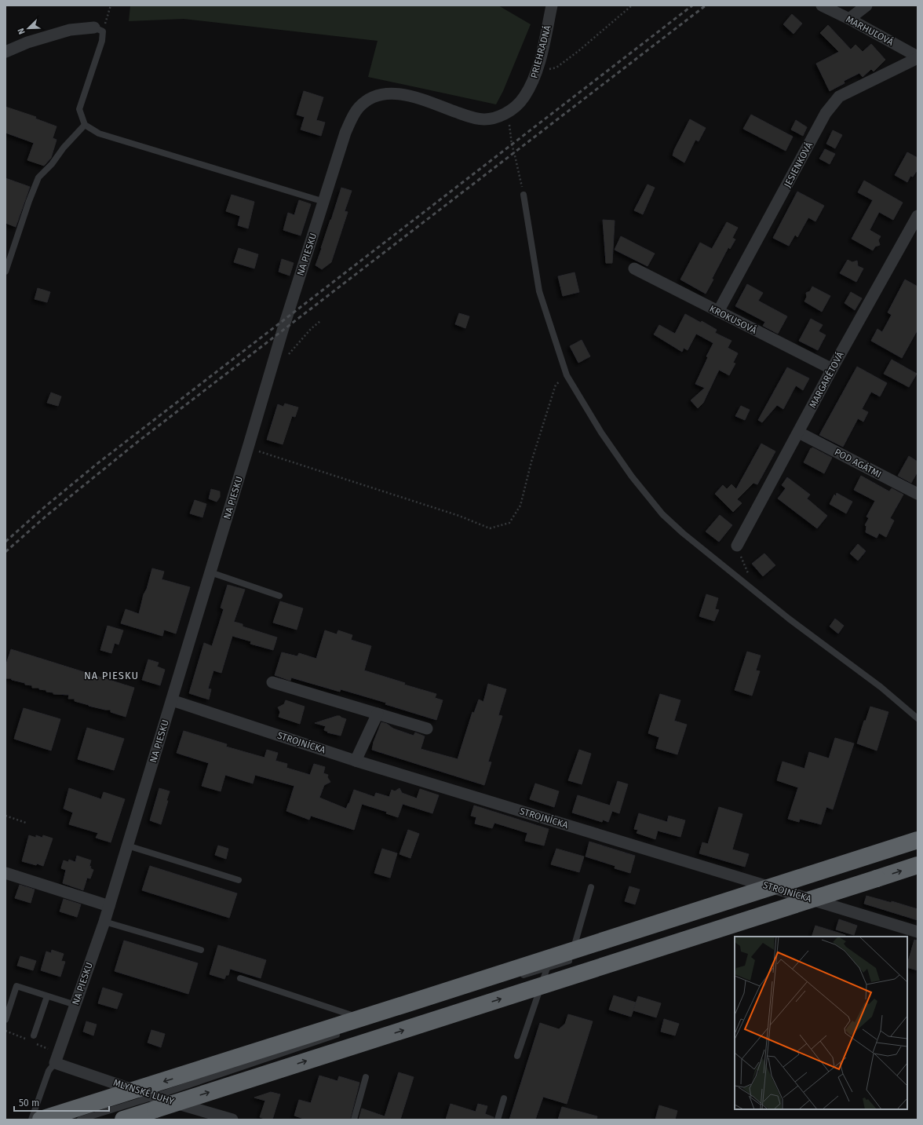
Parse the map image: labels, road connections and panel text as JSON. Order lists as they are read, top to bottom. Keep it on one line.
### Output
{"streets":{"street":["MARHUĽOVÁ","PRIEHRADNÁ","JESIENKOVÁ","NA PIESKU","KROKUSOVÁ","MARGARÉTOVÁ","POD AGÁTMI","STROJNÍCKA","MLYNSKÉ LUHY"]},"crossings":[["MARHUĽOVÁ","JESIENKOVÁ"],["PRIEHRADNÁ","NA PIESKU"],["JESIENKOVÁ","KROKUSOVÁ"],["NA PIESKU","STROJNÍCKA"],["NA PIESKU","MLYNSKÉ LUHY"],["KROKUSOVÁ","MARGARÉTOVÁ"],["MARGARÉTOVÁ","POD AGÁTMI"]],"districts":["NA PIESKU"],"scale_bar":"50 m","north":"bottom left"}
